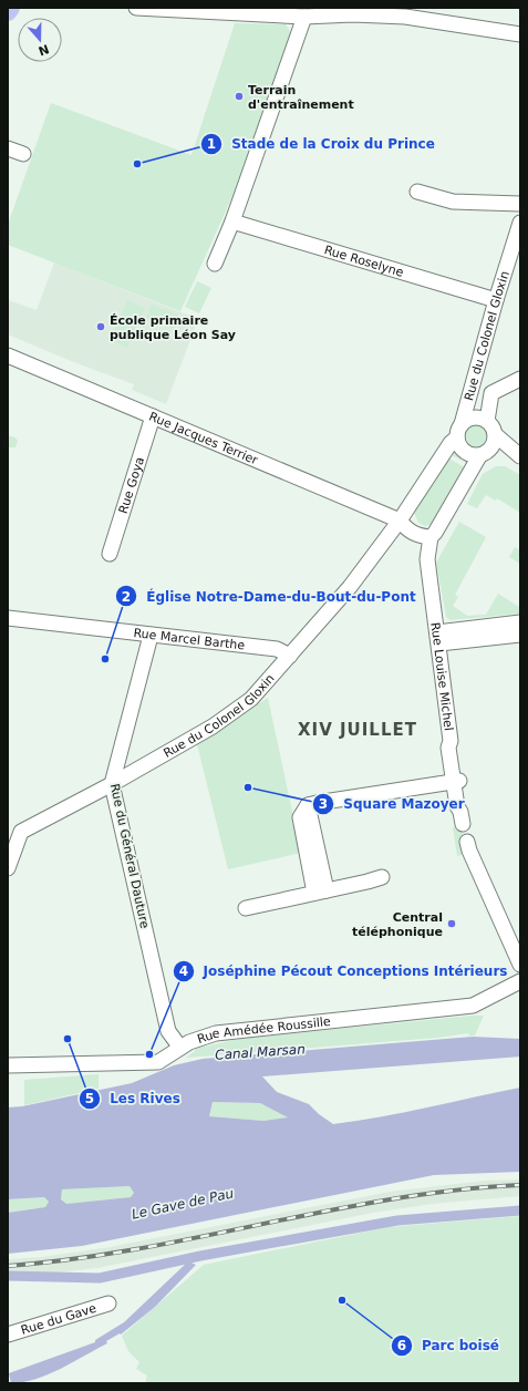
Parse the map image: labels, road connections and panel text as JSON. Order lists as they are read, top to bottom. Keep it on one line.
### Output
{"streets":{"street":["Rue Roselyne","Rue du Colonel Gloxin","Rue Jacques Terrier","Rue Goya","Rue Marcel Barthe","Rue Louise Michel","Rue du Général Dauture","Rue Amédée Roussille","Rue du Gave"]},"crossings":[["Rue Roselyne","Rue du Colonel Gloxin"],["Rue du Colonel Gloxin","Rue Jacques Terrier"],["Rue du Colonel Gloxin","Rue Marcel Barthe"],["Rue du Colonel Gloxin","Rue du Général Dauture"],["Rue Jacques Terrier","Rue Goya"],["Rue Marcel Barthe","Rue du Général Dauture"],["Rue du Général Dauture","Rue Amédée Roussille"]],"districts":["XIV JUILLET"],"water":["Canal Marsan","Le Gave de Pau"],"places":["Terrain d'entraînement","Stade de la Croix du Prince","École primaire publique Léon Say","Église Notre-Dame-du-Bout-du-Pont","Square Mazoyer","Central téléphonique","Les Rives","Joséphine Pécout Conceptions Intérieurs","Parc boisé"],"north":"bottom"}
